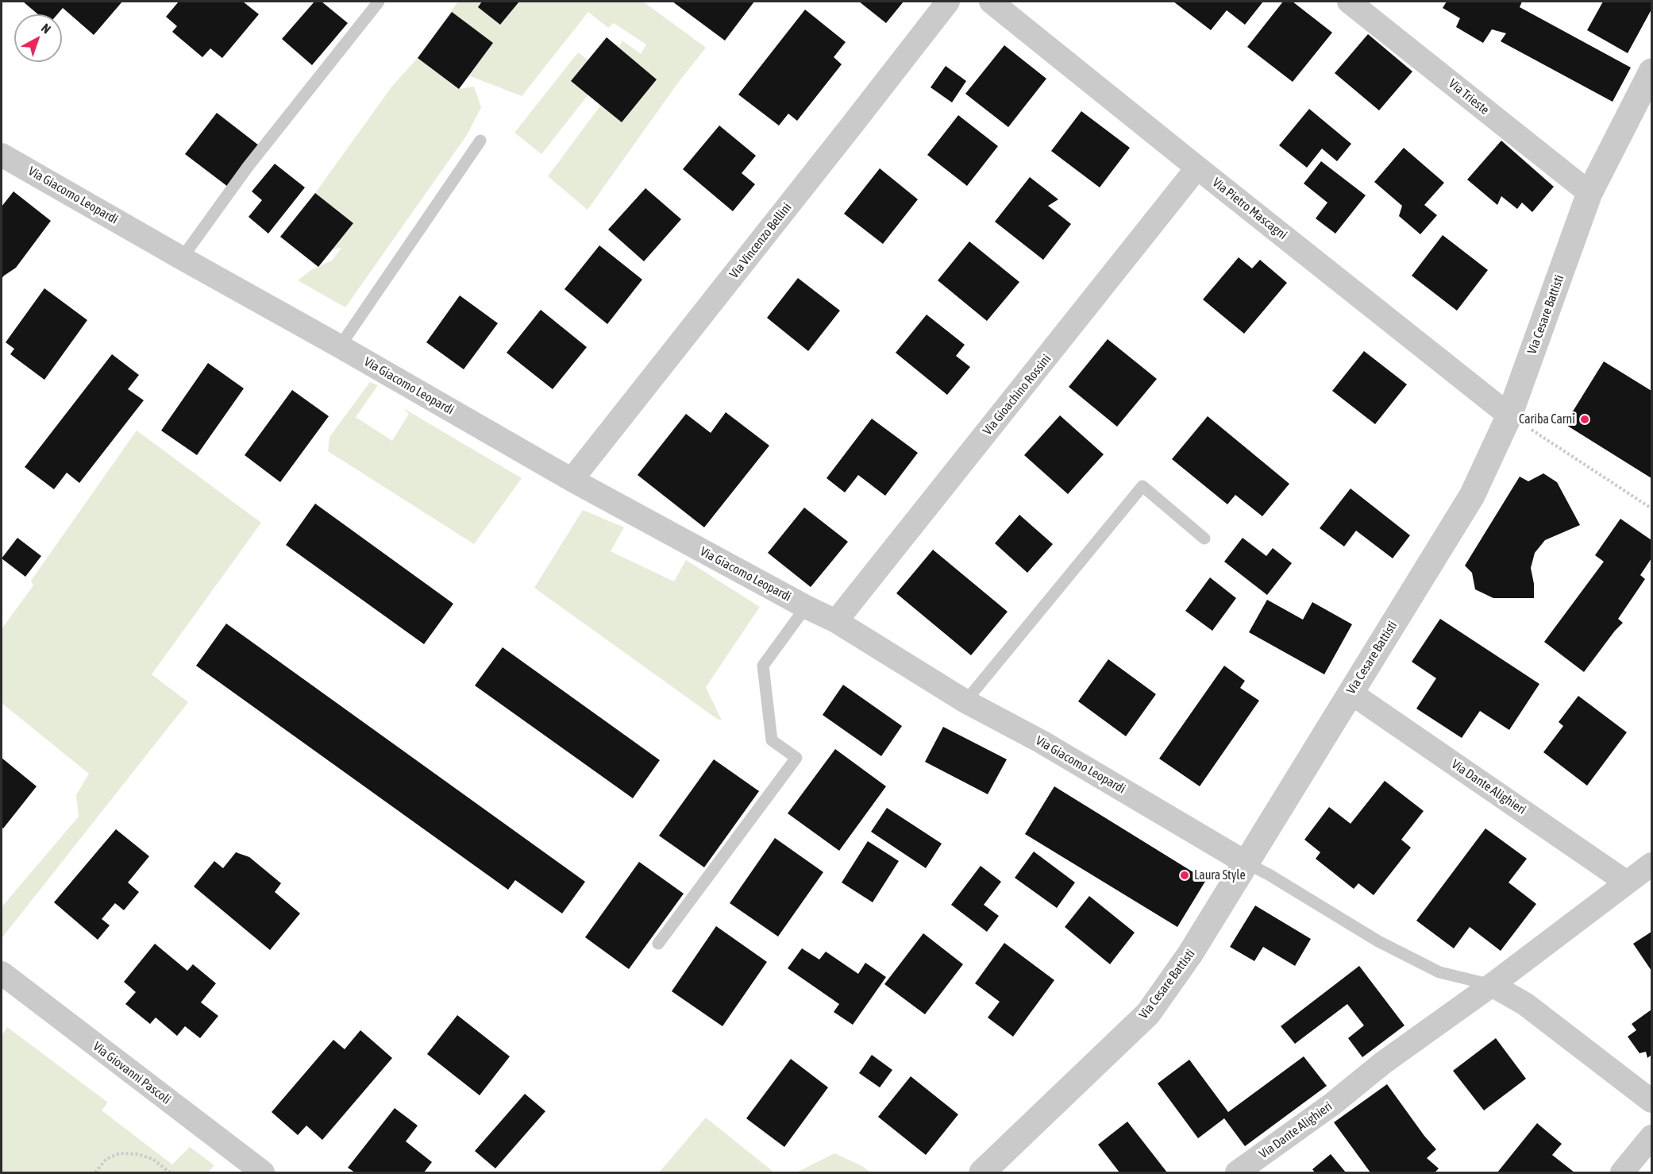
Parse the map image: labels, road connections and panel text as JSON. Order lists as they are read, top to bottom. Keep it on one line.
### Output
{"streets":{"street":["Via Trieste","Via Giacomo Leopardi","Via Pietro Mascagni","Via Vincenzo Bellini","Via Cesare Battisti","Via Gioachino Rossini","Via Dante Alighieri","Via Giovanni Pascoli"]},"crossings":[["Via Trieste","Via Cesare Battisti"],["Via Giacomo Leopardi","Via Vincenzo Bellini"],["Via Giacomo Leopardi","Via Cesare Battisti"],["Via Giacomo Leopardi","Via Gioachino Rossini"],["Via Giacomo Leopardi","Via Dante Alighieri"],["Via Pietro Mascagni","Via Cesare Battisti"],["Via Pietro Mascagni","Via Gioachino Rossini"],["Via Cesare Battisti","Via Dante Alighieri"]],"places":["Cariba Carni","Laura Style"],"north":"top right"}
